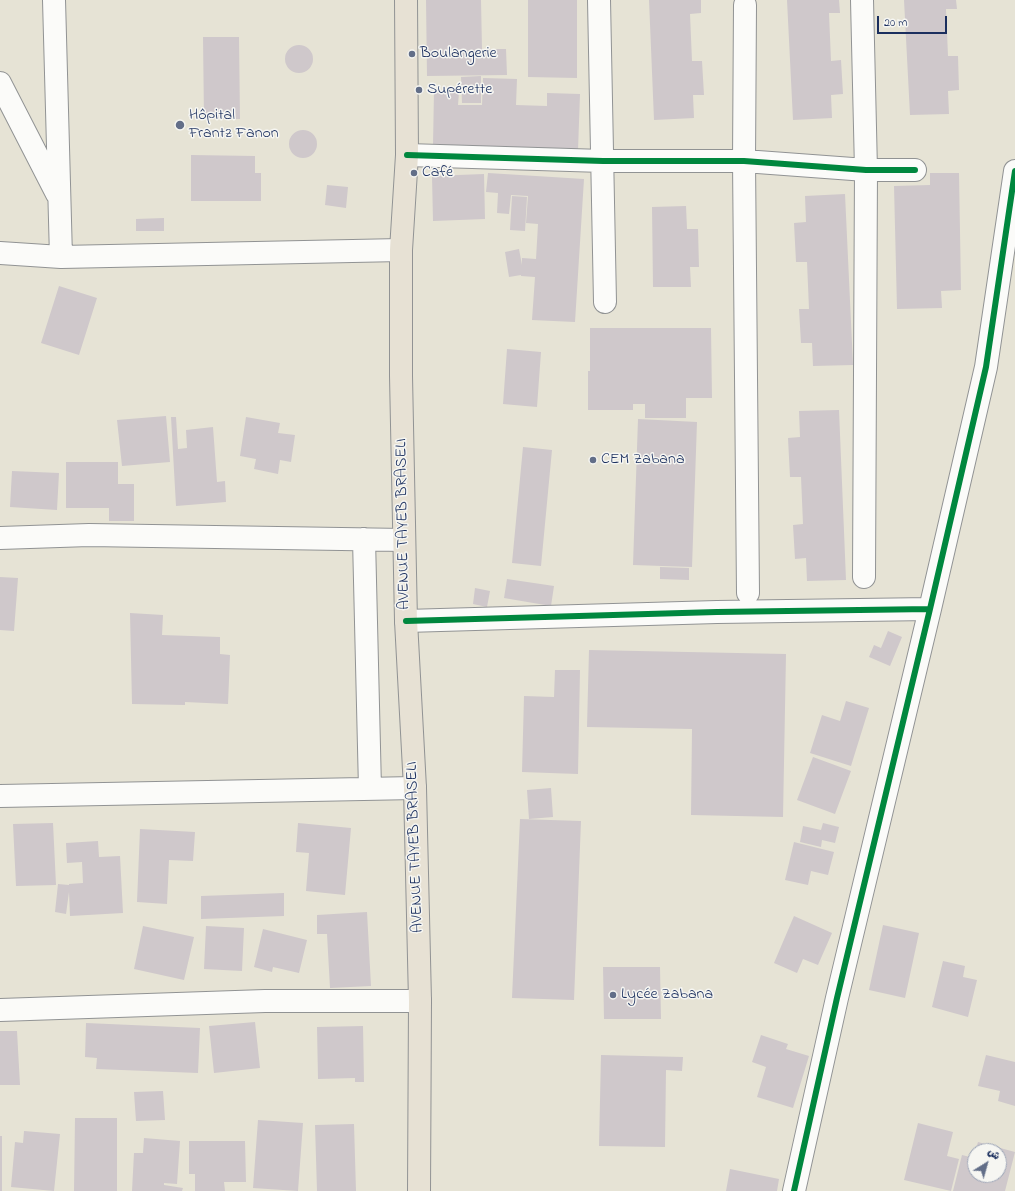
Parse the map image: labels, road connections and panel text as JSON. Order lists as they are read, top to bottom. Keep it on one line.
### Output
{"streets":{"main road":["AVENUE TAYEB BRASELI"]},"places":["Boulangerie","Supérette","Hôpital Frantz Fanon","Café","CEM Zabana","Lycée Zabana"],"scale_bar":"20 m","north":"top right"}
